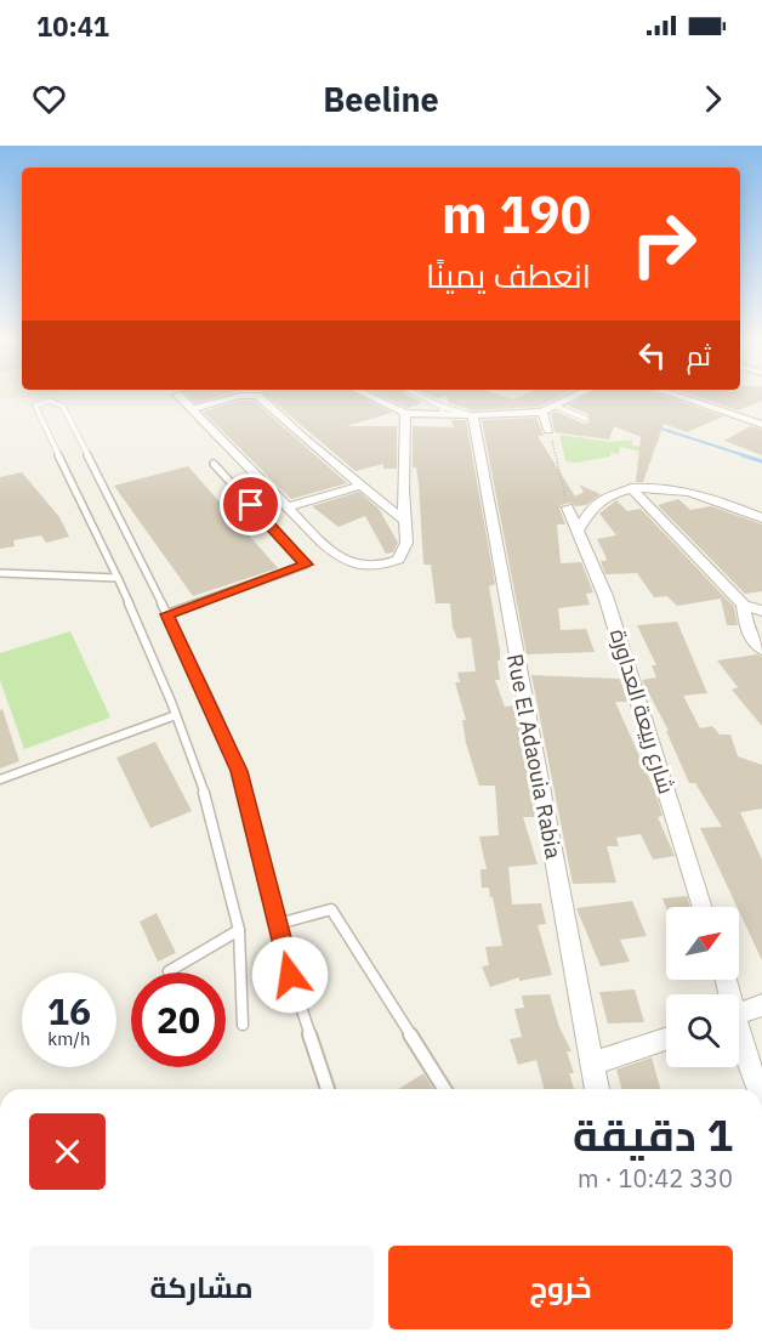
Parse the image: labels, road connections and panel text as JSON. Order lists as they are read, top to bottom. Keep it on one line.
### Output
{"streets":{"street":["شارع ربيعة العداورة","Rue El Adaouia Rabia"]},"north":"top right","page":{"status":"10:41","header":"Beeline","turn":["190 m","انعطف يمينًا"],"then":"ثم","speed":"16 km/h","limit":"20","heading":["1 دقيقة","330 m · 10:42"],"buttons":["خروج","مشاركة"]}}
